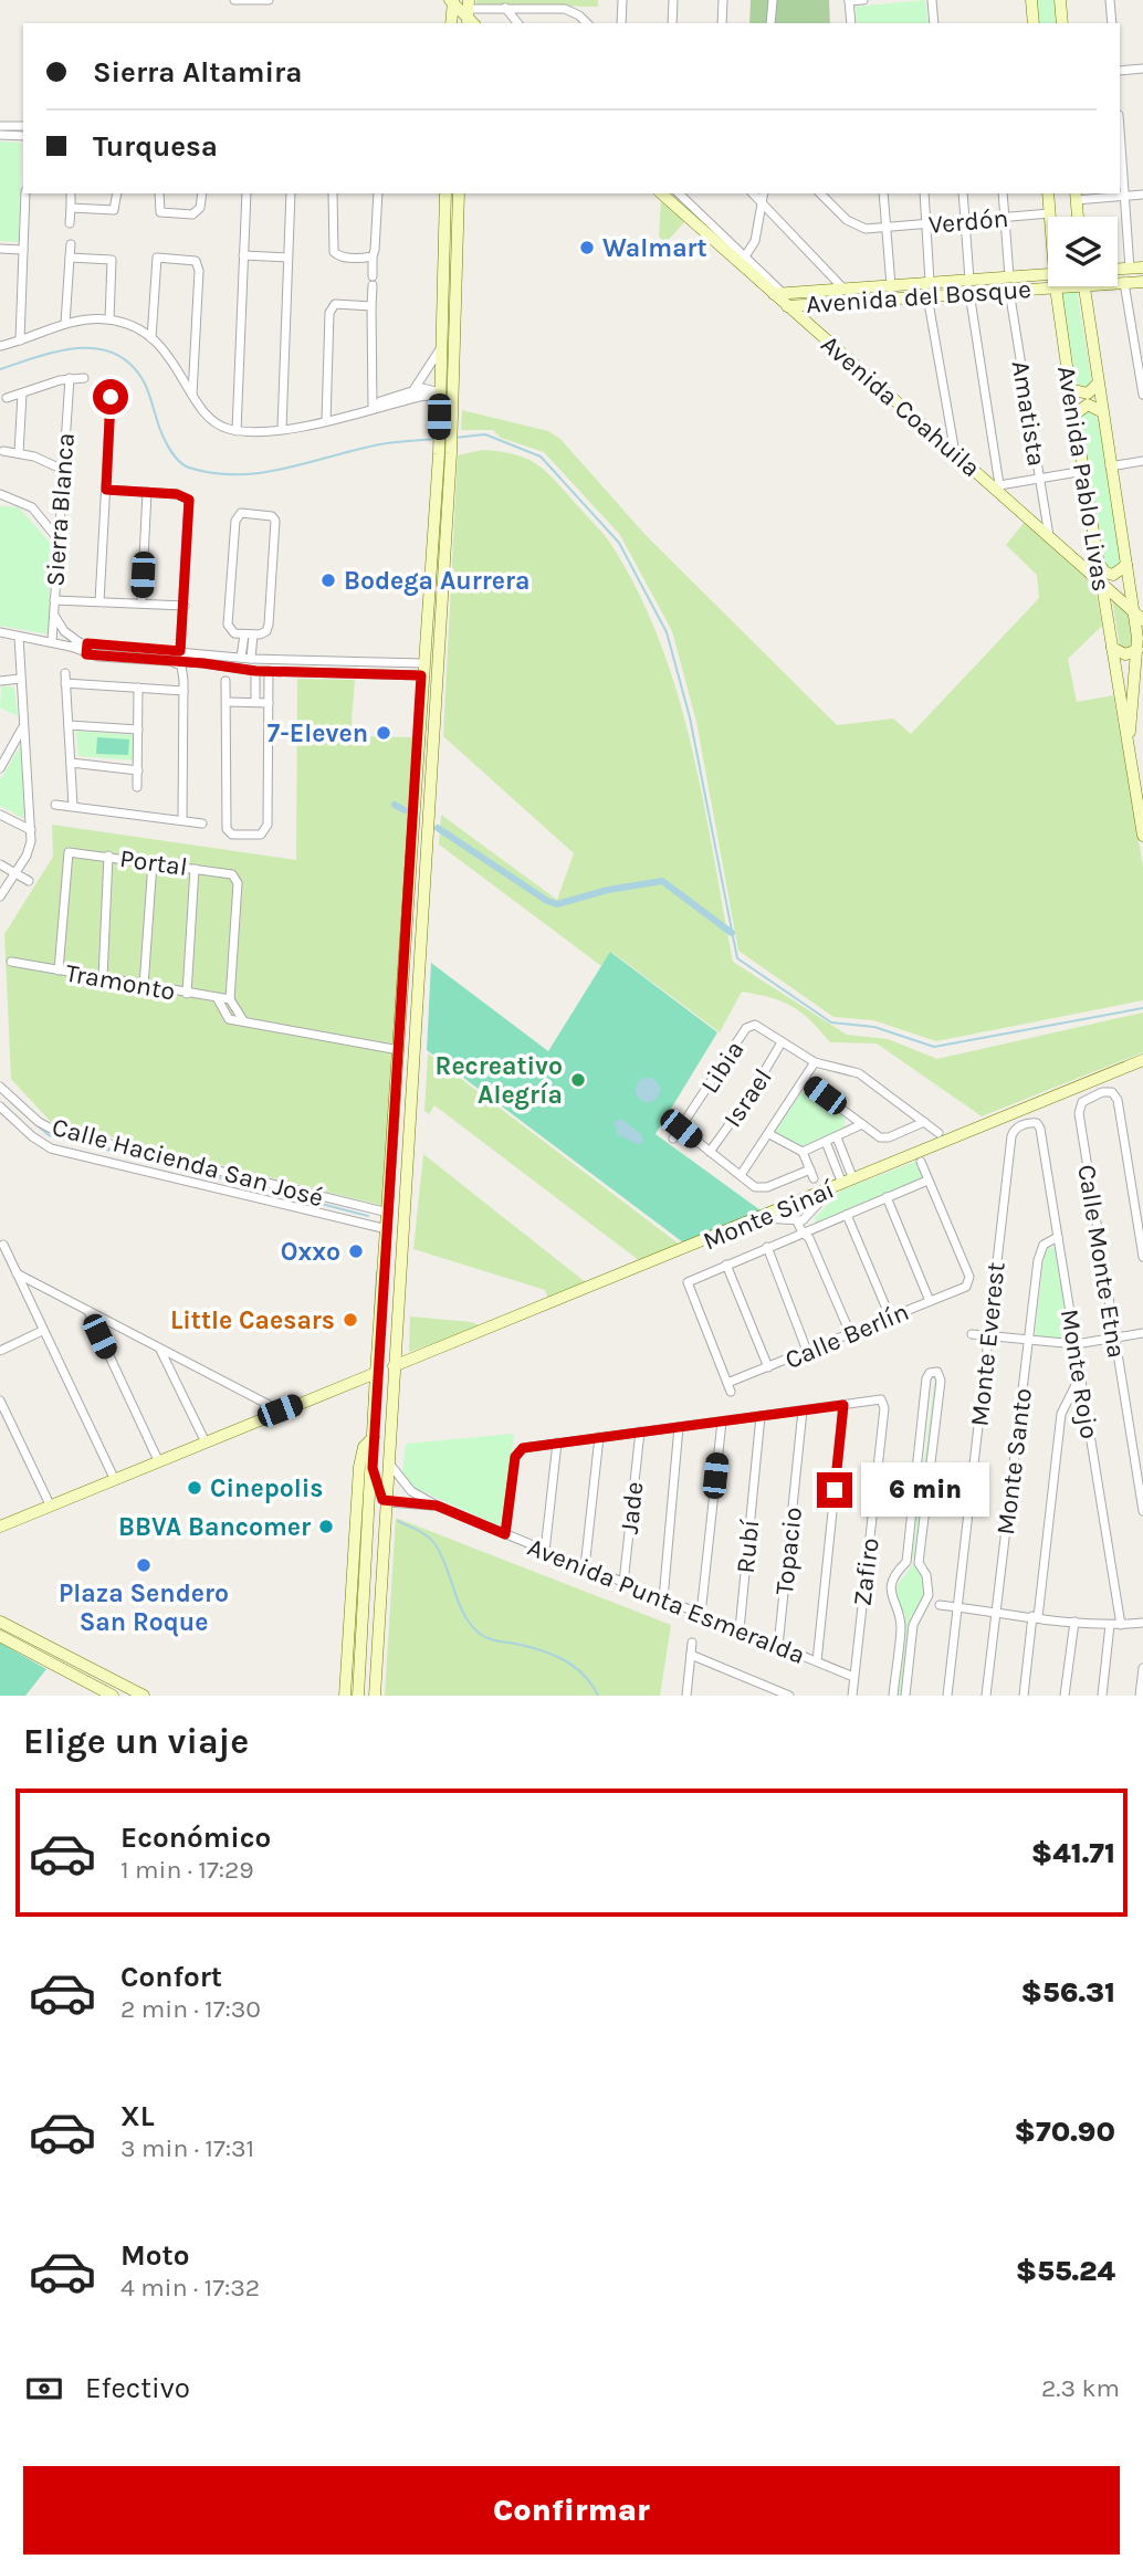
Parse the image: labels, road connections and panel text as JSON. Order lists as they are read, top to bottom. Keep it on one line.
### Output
{"streets":{"main road":["Avenida del Bosque","Avenida Coahuila","Avenida Pablo Livas","Monte Sinaí"],"street":["Verdón","Amatista","Sierra Blanca","Portal","Tramonto","Libia","Israel","Calle Hacienda San José","Calle Monte Etna","Calle Berlín","Monte Everest","Monte Rojo","Monte Santo","Jade","Rubí","Topacio","Zafiro","Avenida Punta Esmeralda"]},"crossings":[["Verdón","Avenida Pablo Livas"],["Avenida del Bosque","Avenida Coahuila"],["Avenida del Bosque","Amatista"],["Avenida del Bosque","Avenida Pablo Livas"],["Avenida Coahuila","Amatista"],["Avenida Coahuila","Avenida Pablo Livas"],["Portal","Tramonto"],["Libia","Israel"],["Monte Everest","Monte Rojo"],["Monte Rojo","Monte Santo"],["Jade","Avenida Punta Esmeralda"],["Rubí","Avenida Punta Esmeralda"],["Topacio","Avenida Punta Esmeralda"],["Zafiro","Avenida Punta Esmeralda"]],"places":["Walmart","Bodega Aurrera","7-Eleven","Recreativo Alegría","Oxxo","Little Caesars","Cinepolis","BBVA Bancomer","Plaza Sendero San Roque"],"page":{"banner":["Sierra Altamira","Turquesa"],"bubble":"6 min","heading":"Elige un viaje","list":[{"name":"Económico","note":"1 min · 17:29","value":"$41.71"},{"name":"Confort","note":"2 min · 17:30","value":"$56.31"},{"name":"XL","note":"3 min · 17:31","value":"$70.90"},{"name":"Moto","note":"4 min · 17:32","value":"$55.24"}],"pay":["Efectivo","2.3 km"],"buttons":"Confirmar"}}
